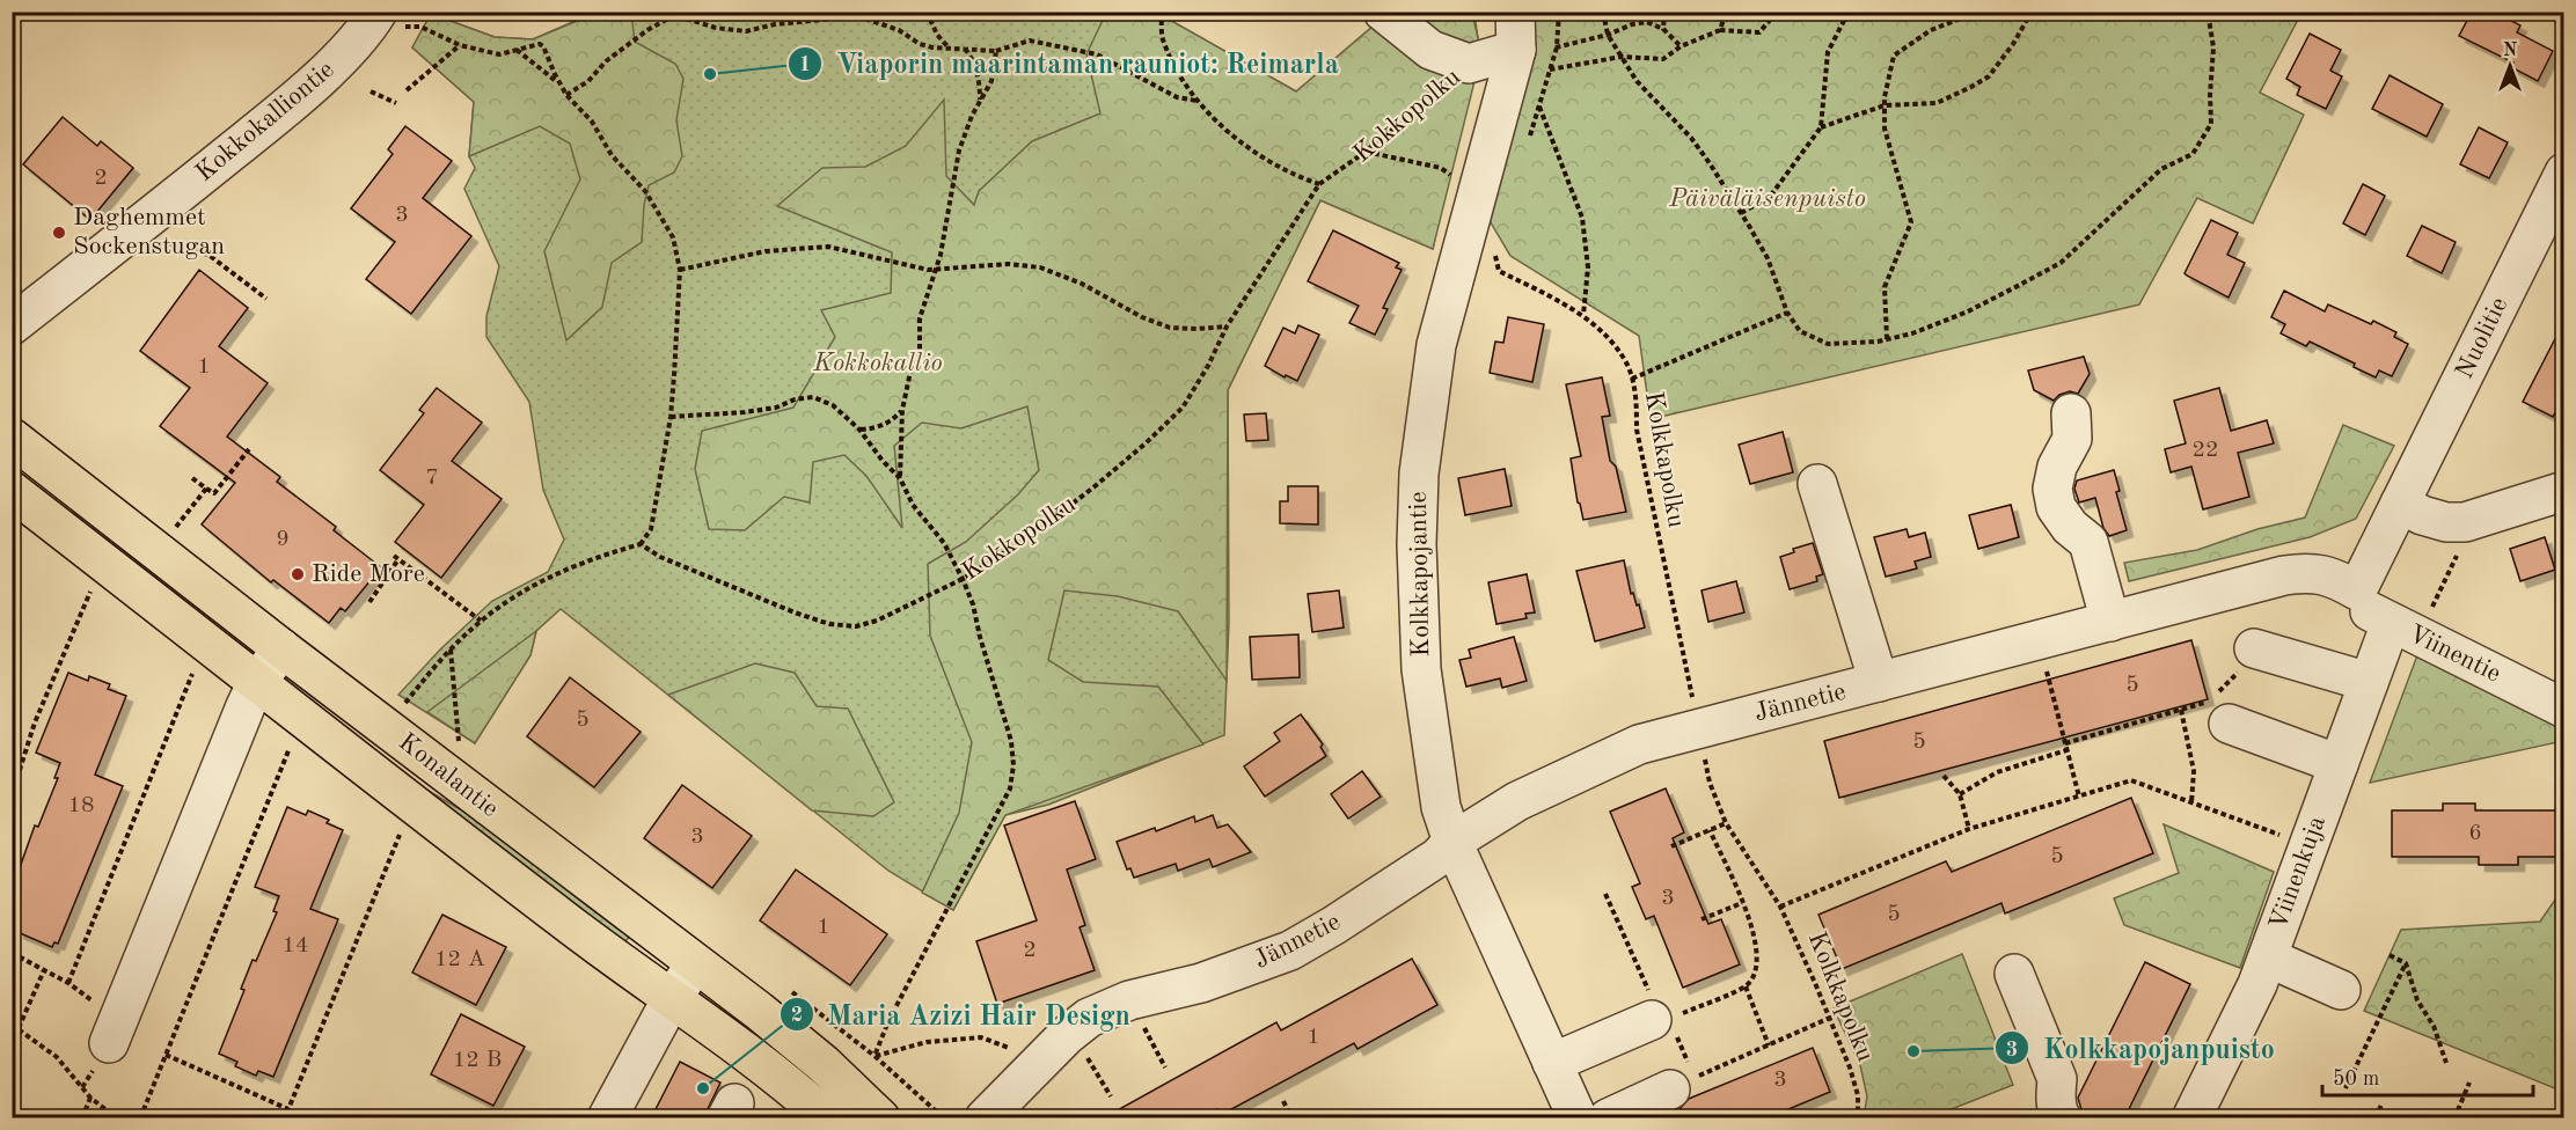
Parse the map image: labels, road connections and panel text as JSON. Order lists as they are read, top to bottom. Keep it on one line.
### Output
{"streets":{"main road":["Konalantie"],"street":["Kokkopolku","Kokkokalliontie","Nuolitie","Kolkkapojantie","Viinentie","Jännetie","Viinenkuja"],"path":["Kolkkapolku"]},"crossings":[["Kokkopolku","Kolkkapojantie"],["Kolkkapojantie","Jännetie"],["Viinentie","Jännetie"],["Viinentie","Viinenkuja"]],"parks":["Päiväläisenpuisto","Kokkokallio"],"places":["Viaporin maarintaman rauniot: Reimarla","Daghemmet Sockenstugan","Ride More","Kolkkapojanpuisto","Maria Azizi Hair Design"],"house_numbers":["2","3","1","22","7","9","5","5","5","18","6","3","5","3","5","1","14","2","12 A","1","12 B","3"],"scale_bar":"50 m","north":"top"}
